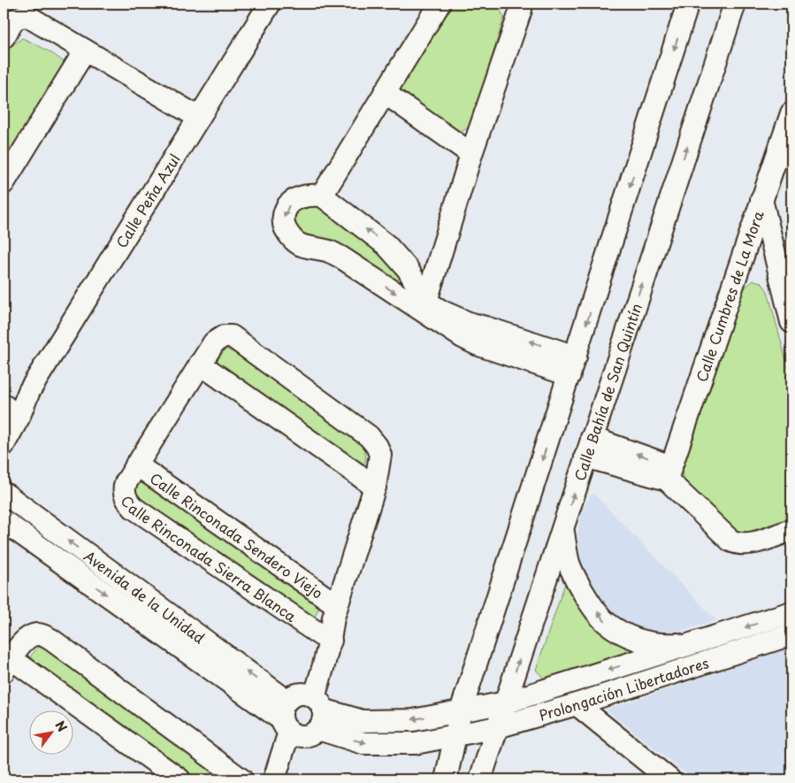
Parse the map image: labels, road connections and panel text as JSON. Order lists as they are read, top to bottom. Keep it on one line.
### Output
{"streets":{"street":["Calle Peña Azul","Calle Cumbres de La Mora","Calle Bahía de San Quintín","Calle Rinconada Sendero Viejo","Calle Rinconada Sierra Blanca","Avenida de la Unidad","Prolongación Libertadores"]},"crossings":[["Calle Bahía de San Quintín","Prolongación Libertadores"],["Calle Rinconada Sendero Viejo","Calle Rinconada Sierra Blanca"],["Calle Rinconada Sierra Blanca","Avenida de la Unidad"],["Avenida de la Unidad","Prolongación Libertadores"]],"north":"top right"}
